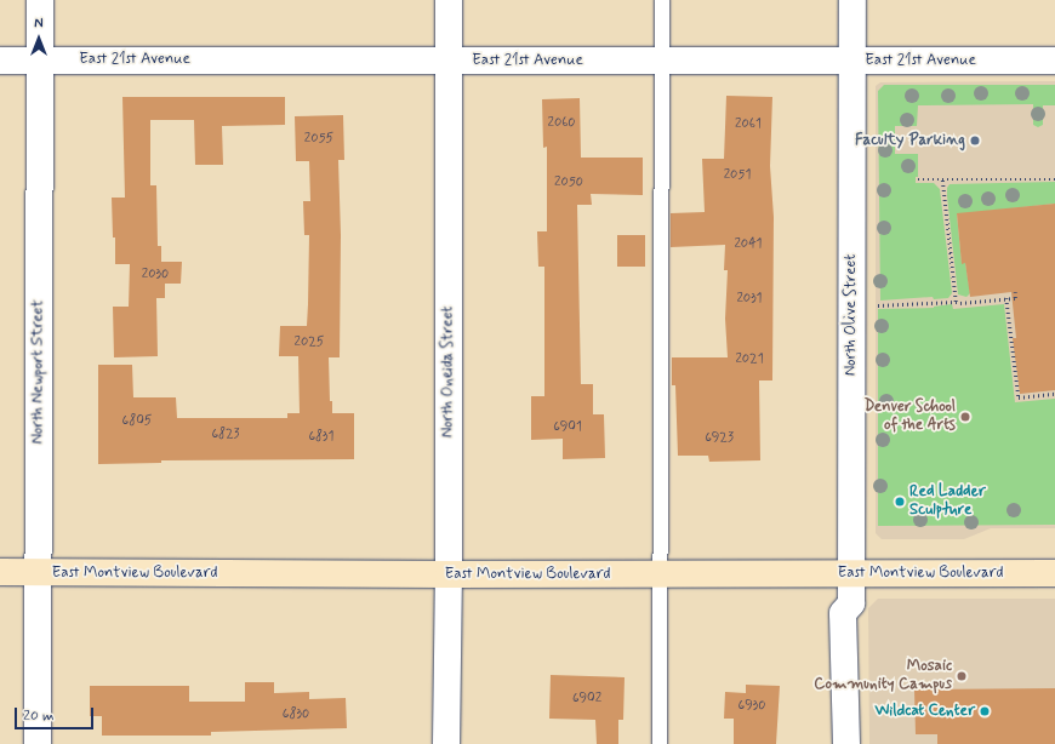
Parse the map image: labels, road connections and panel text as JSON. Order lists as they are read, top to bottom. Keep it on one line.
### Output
{"streets":{"main road":["East Montview Boulevard"],"street":["East 21st Avenue","North Olive Street","North Newport Street","North Oneida Street"]},"crossings":[["East 21st Avenue","North Olive Street"],["East 21st Avenue","North Newport Street"],["East 21st Avenue","North Oneida Street"],["North Olive Street","East Montview Boulevard"],["North Newport Street","East Montview Boulevard"],["North Oneida Street","East Montview Boulevard"]],"places":["Faculty Parking","Denver School of the Arts","Red Ladder Sculpture","Mosaic Community Campus","Wildcat Center"],"house_numbers":["2060","2061","2055","2051","2050","2041","2030","2031","2025","2021","6805","6901","6823","6831","6923","6902","6930","6830"],"scale_bar":"20 m","north":"top"}
